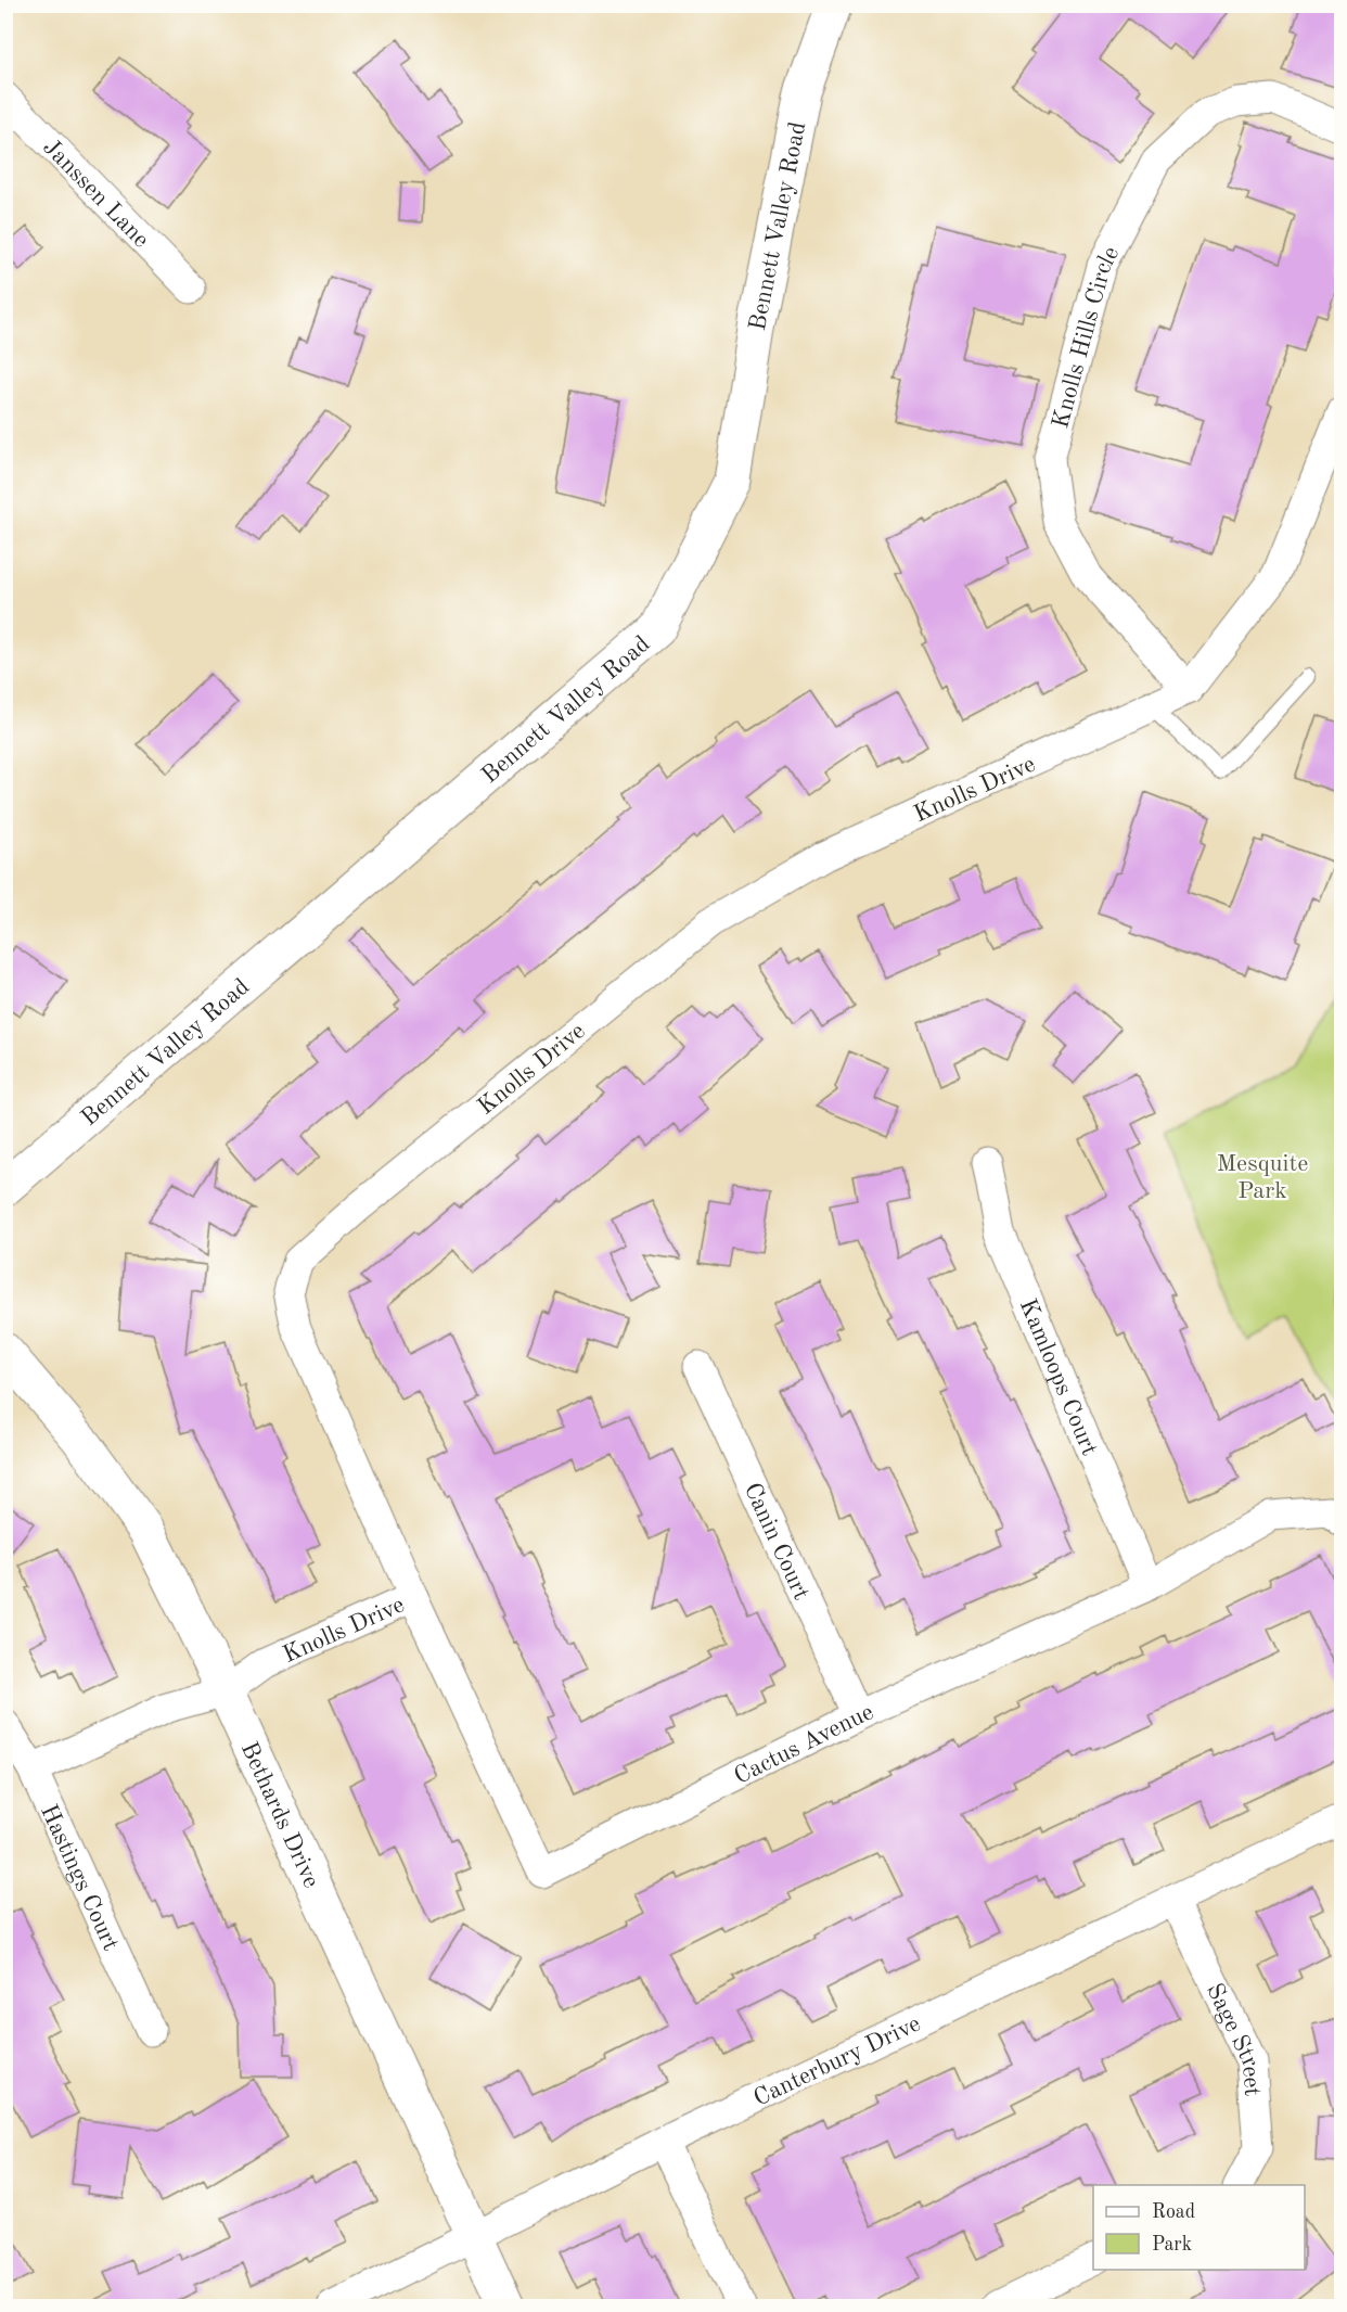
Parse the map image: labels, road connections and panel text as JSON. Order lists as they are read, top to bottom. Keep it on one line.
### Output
{"streets":{"street":["Janssen Lane","Bennett Valley Road","Knolls Hills Circle","Knolls Drive","Kamloops Court","Canin Court","Cactus Avenue","Bethards Drive","Hastings Court","Sage Street","Canterbury Drive"]},"crossings":[["Knolls Hills Circle","Knolls Drive"],["Knolls Drive","Cactus Avenue"],["Knolls Drive","Bethards Drive"],["Knolls Drive","Hastings Court"],["Kamloops Court","Cactus Avenue"],["Canin Court","Cactus Avenue"],["Bethards Drive","Canterbury Drive"],["Sage Street","Canterbury Drive"]],"parks":["Mesquite Park"],"legend":["Road","Park"]}
